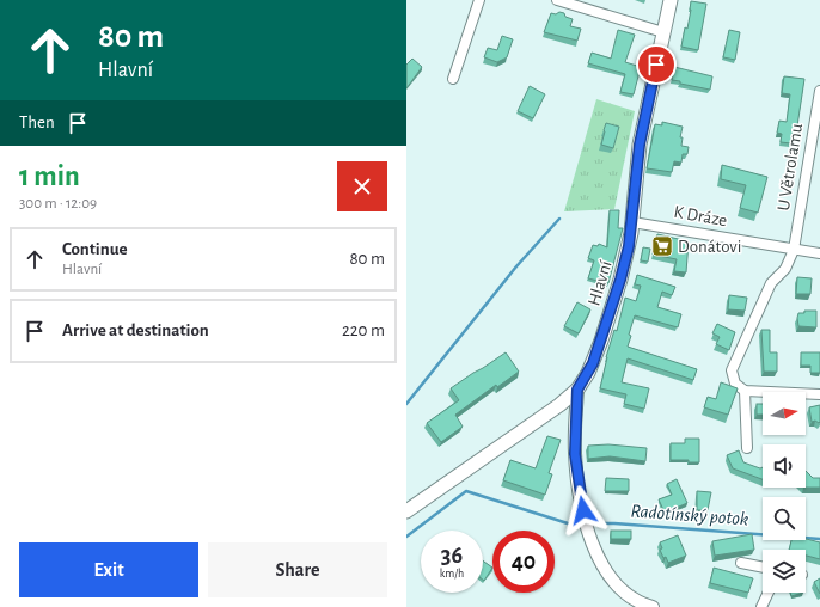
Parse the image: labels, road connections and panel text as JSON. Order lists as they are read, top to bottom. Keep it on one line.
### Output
{"streets":{"main road":["Hlavní"],"street":["U Větrolamu","K Dráze"]},"crossings":[["U Větrolamu","K Dráze"],["K Dráze","Hlavní"]],"water":["Radotínský potok"],"places":{"supermarket":["Donátovi"]},"north":"right","page":{"turn":["80 m","Hlavní"],"then":"Then","heading":["1 min","300 m · 12:09"],"list":[{"name":"Continue","note":"Hlavní","value":"80 m"},{"name":"Arrive at destination","value":"220 m"}],"speed":"36 km/h","limit":"40","buttons":["Exit","Share"]}}
